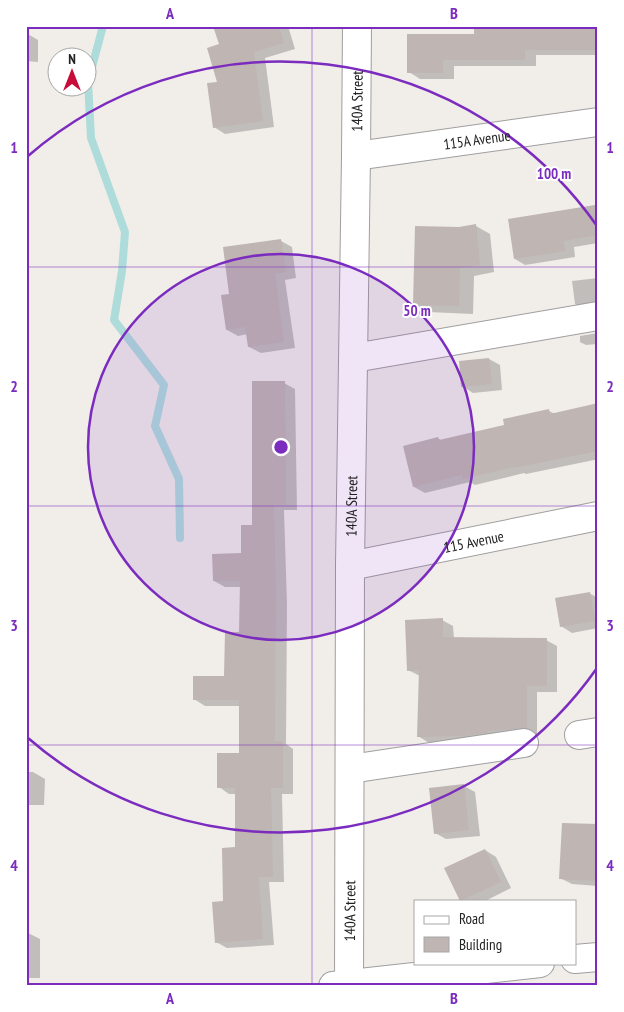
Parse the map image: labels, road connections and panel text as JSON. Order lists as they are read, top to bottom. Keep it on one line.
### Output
{"streets":{"street":["140A Street","115A Avenue","115 Avenue"]},"crossings":[["140A Street","115A Avenue"],["140A Street","115 Avenue"]],"legend":["Road","Building"],"north":"top","grid":{"columns":["A","B"],"rows":["1","2","3","4"]},"rings":["100 m","50 m"]}
